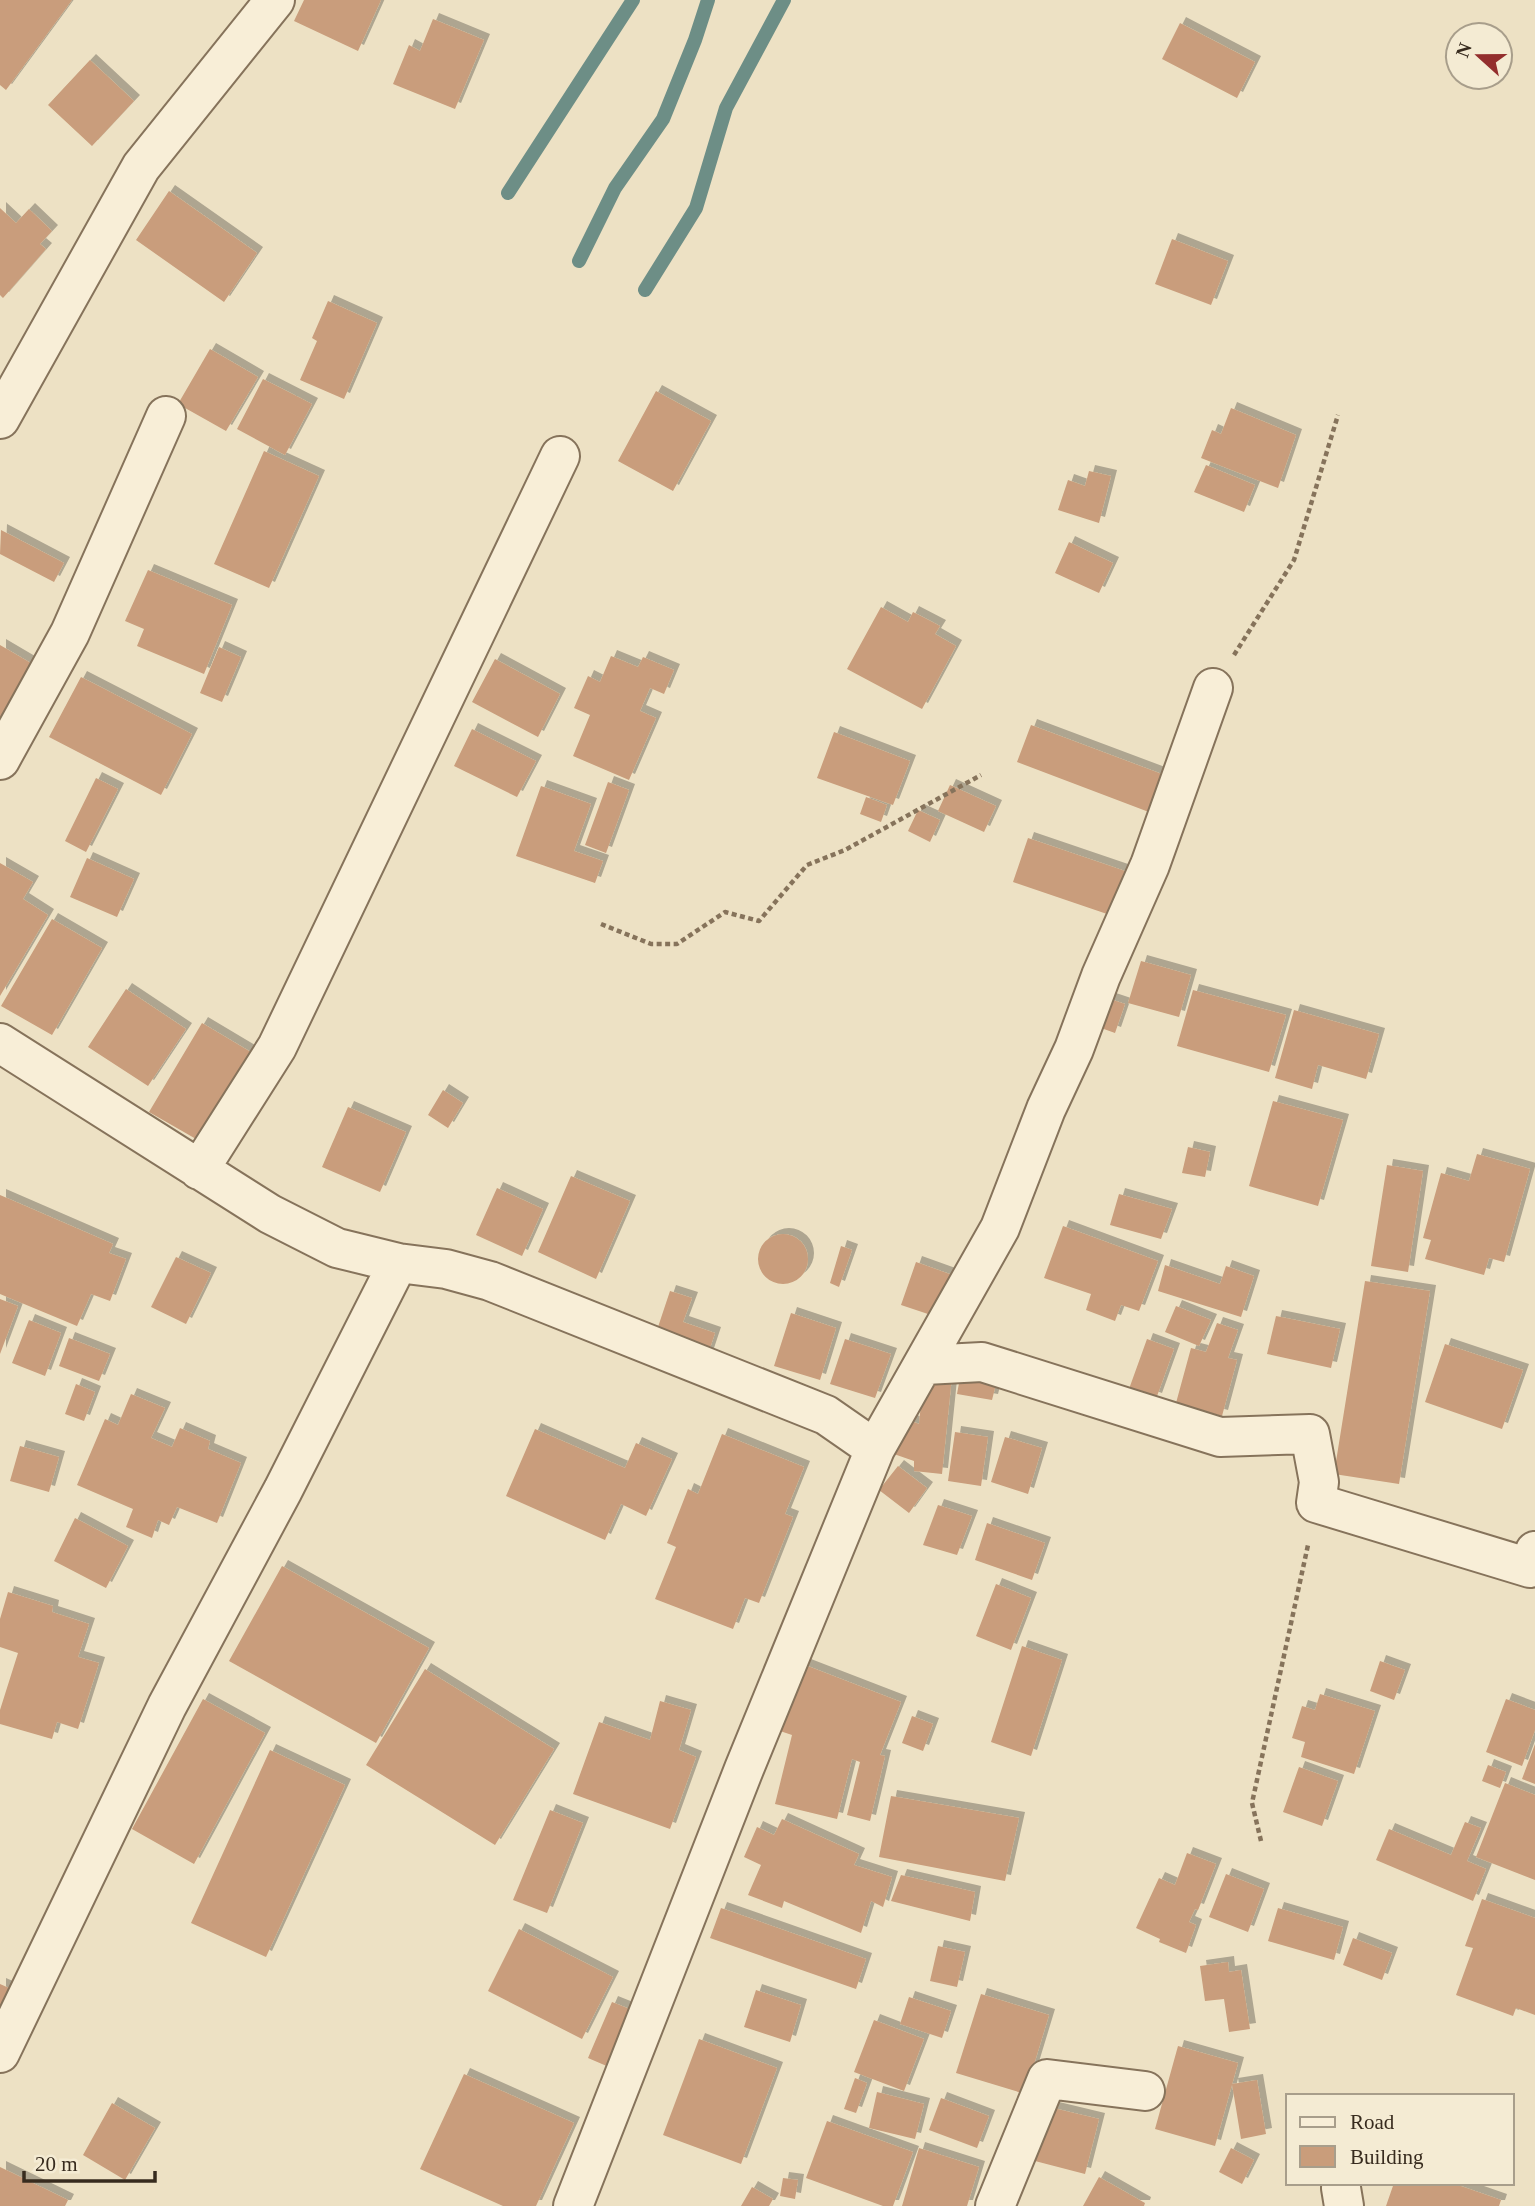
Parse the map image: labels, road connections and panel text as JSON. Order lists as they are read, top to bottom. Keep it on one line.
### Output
{"legend":["Road","Building"],"scale_bar":"20 m","north":"left"}
